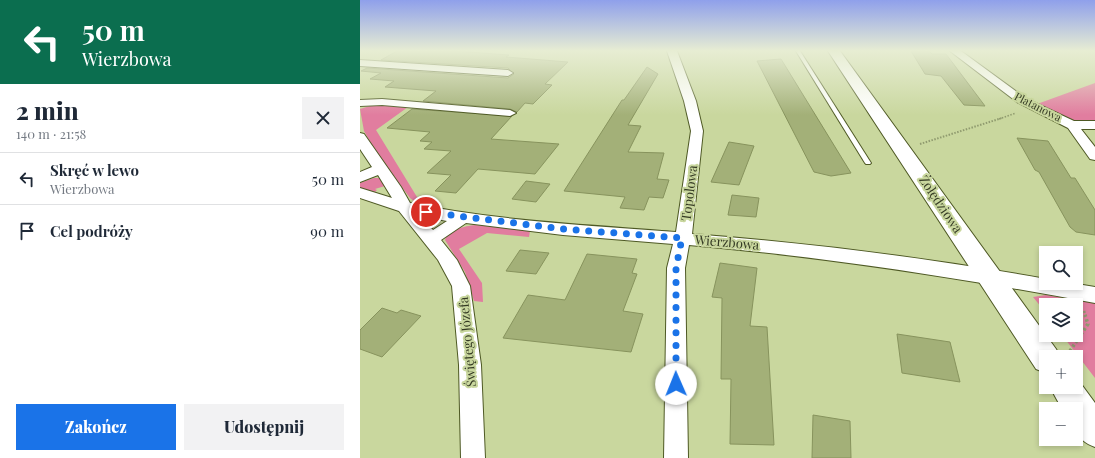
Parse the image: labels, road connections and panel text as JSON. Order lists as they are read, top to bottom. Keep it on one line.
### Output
{"streets":{"street":["Platanowa","Topolowa","Żołędziowa","Wierzbowa","Świętego Józefa"]},"crossings":[["Topolowa","Wierzbowa"],["Żołędziowa","Wierzbowa"],["Wierzbowa","Świętego Józefa"]],"page":{"turn":["50 m","Wierzbowa"],"heading":["2 min","140 m · 21:58"],"list":[{"name":"Skręć w lewo","note":"Wierzbowa","value":"50 m"},{"name":"Cel podróży","value":"90 m"}],"map_buttons":["+","−"],"buttons":["Zakończ","Udostępnij"]}}
